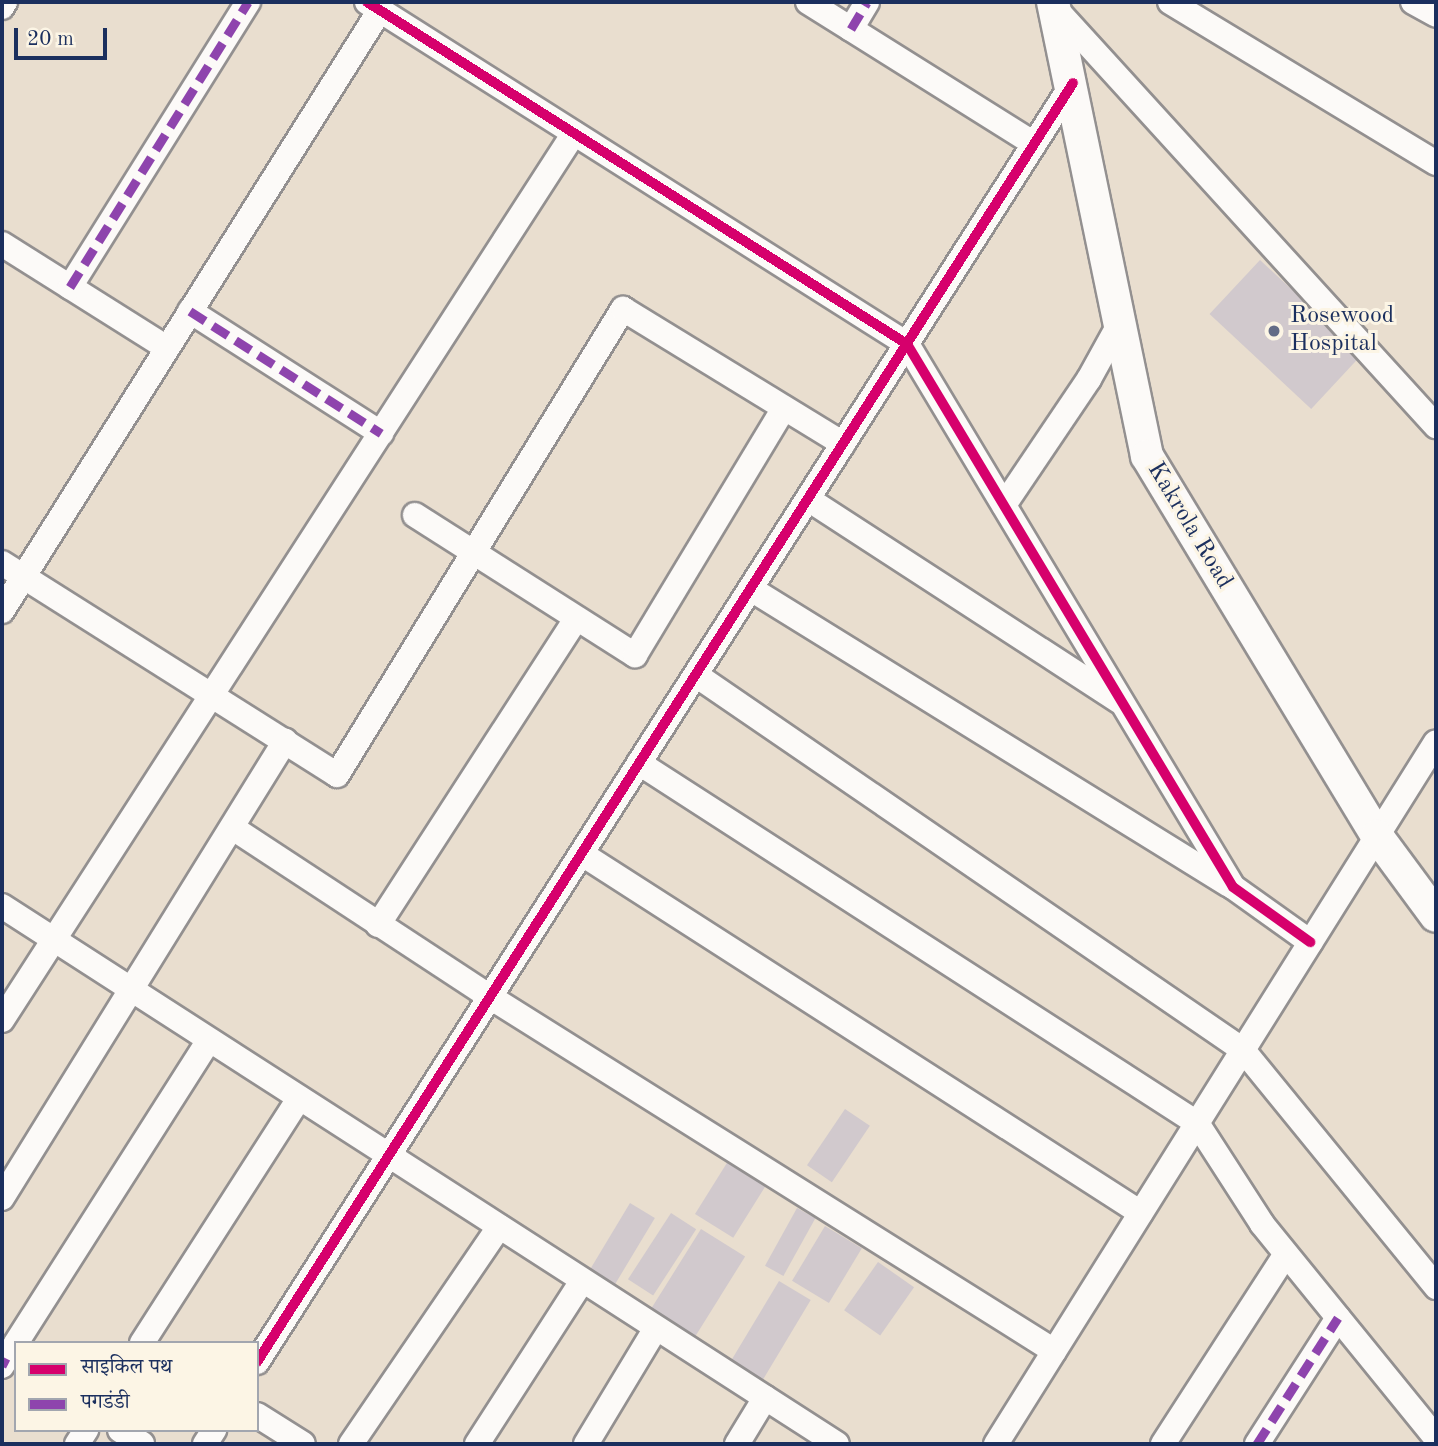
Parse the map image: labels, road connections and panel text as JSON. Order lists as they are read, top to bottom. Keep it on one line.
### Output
{"streets":{"street":["Kakrola Road"]},"places":["Rosewood Hospital"],"legend":["साइकिल पथ","पगडंडी"],"scale_bar":"20 m"}
